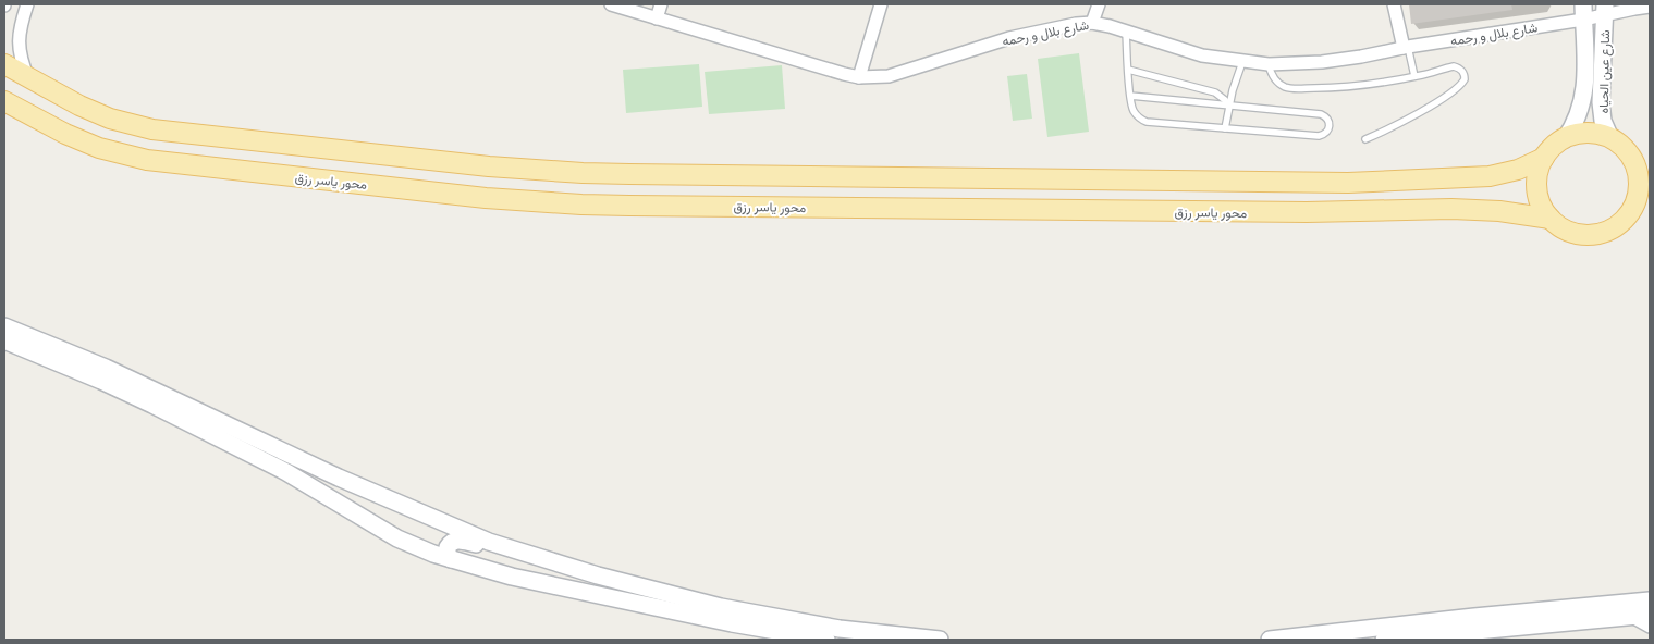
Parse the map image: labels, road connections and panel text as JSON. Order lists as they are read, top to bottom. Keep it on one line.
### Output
{"streets":{"main road":["محور ياسر رزق"],"street":["شارع بلال و رحمه","شارع عين الحياه"]},"crossings":[["شارع بلال و رحمه","شارع عين الحياه"],["شارع عين الحياه","محور ياسر رزق"]]}
